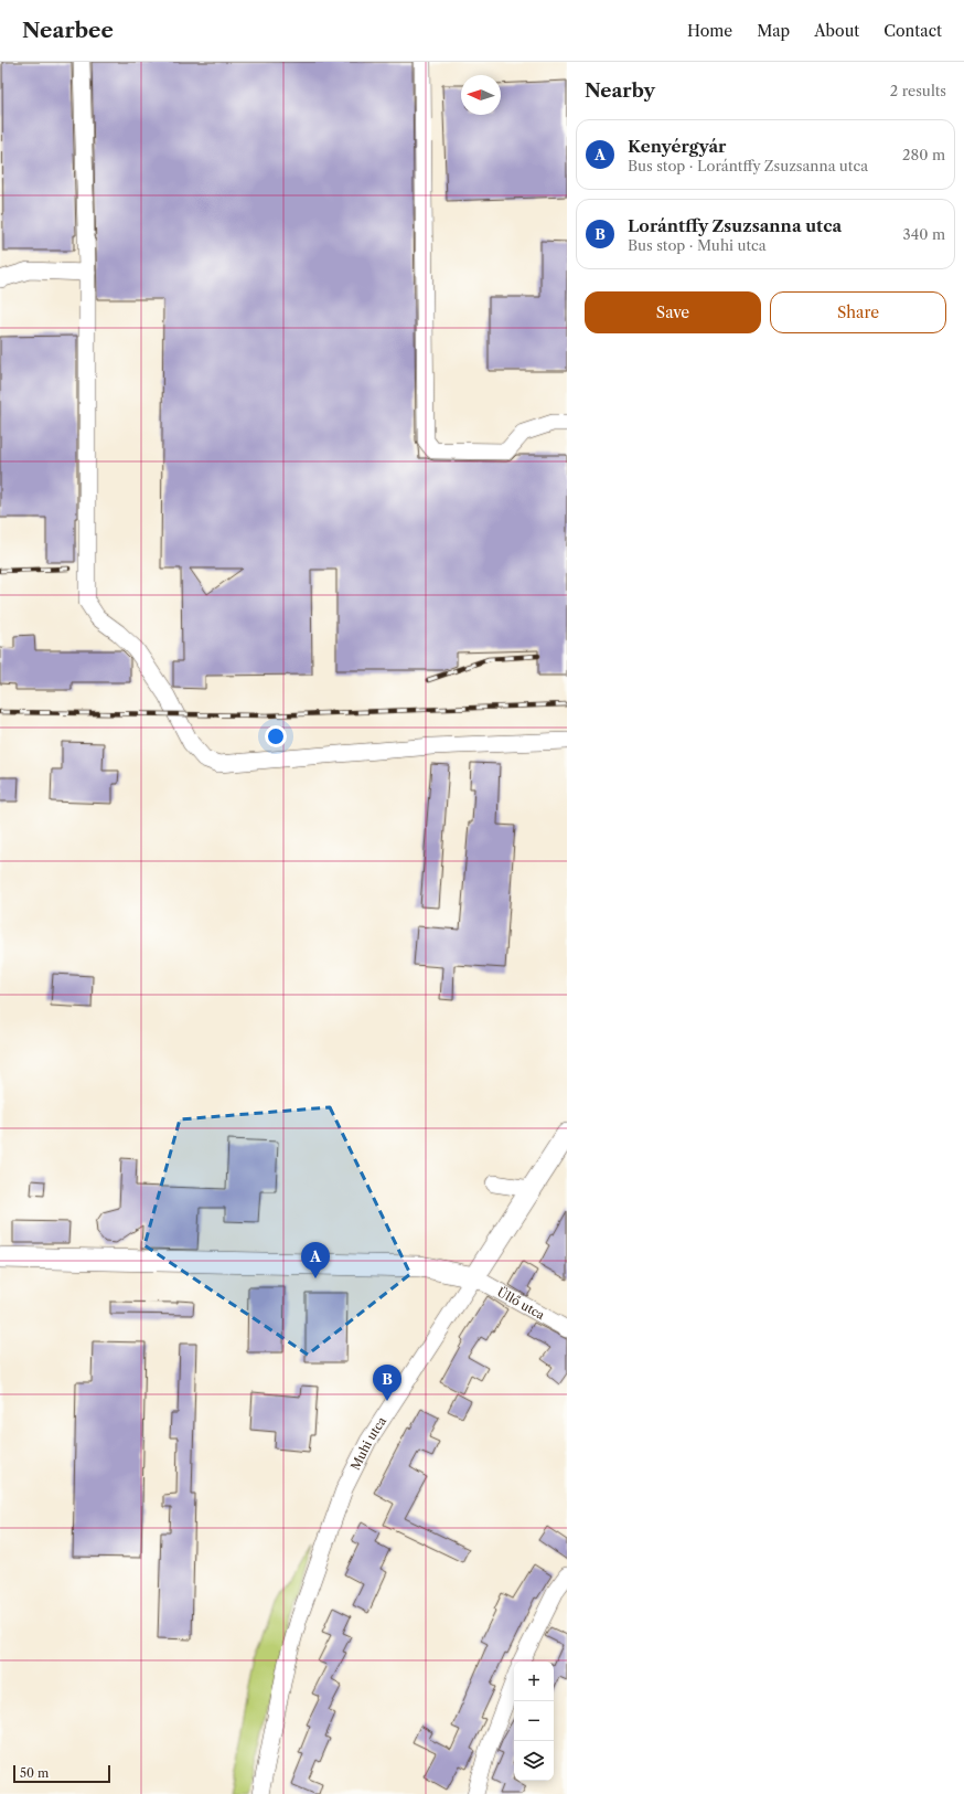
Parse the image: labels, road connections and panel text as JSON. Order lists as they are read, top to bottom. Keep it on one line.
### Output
{"streets":{"main road":["Muhi utca"],"street":["Üllő utca"]},"crossings":[["Üllő utca","Muhi utca"]],"scale_bar":"50 m","north":"left","page":{"header":"Nearbee","nav":["Home","Map","About","Contact"],"heading":["Nearby","2 results"],"list":[{"mark":"A","name":"Kenyérgyár","note":"Bus stop · Lorántffy Zsuzsanna utca","value":"280 m"},{"mark":"B","name":"Lorántffy Zsuzsanna utca","note":"Bus stop · Muhi utca","value":"340 m"}],"buttons":["Save","Share"],"pins":["A","B"],"map_buttons":["+","−"],"scale":"50 m"}}
